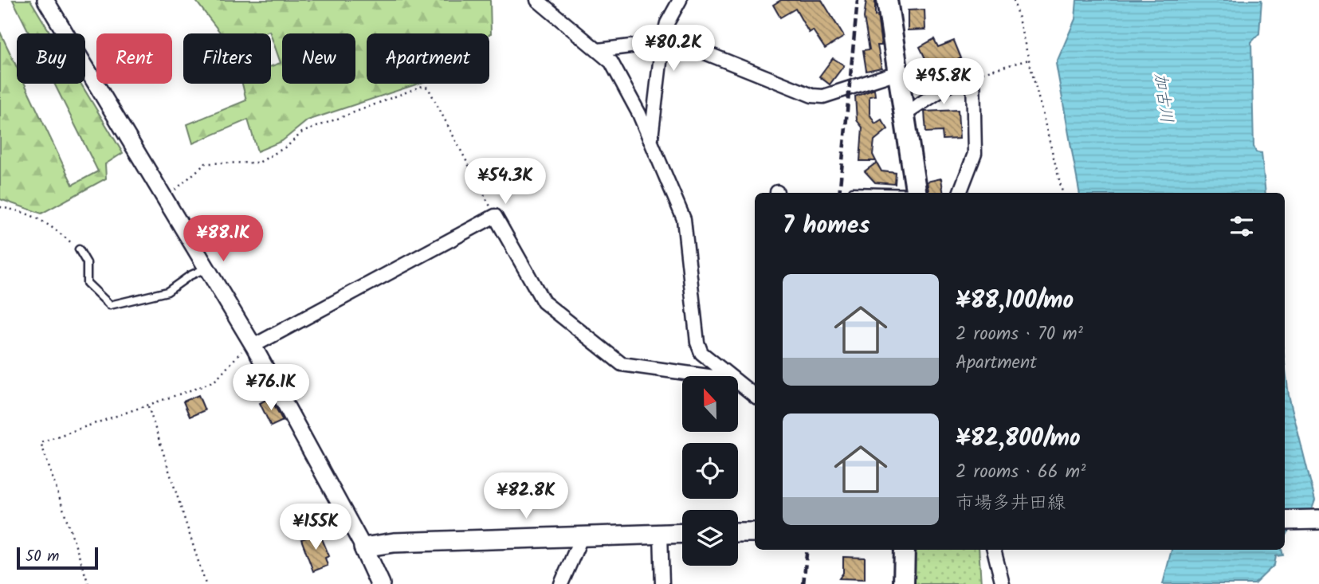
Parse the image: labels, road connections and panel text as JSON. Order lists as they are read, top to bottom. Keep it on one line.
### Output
{"water":["加古川"],"scale_bar":"50 m","north":"top","page":{"price":["¥80.2K","¥95.8K","¥54.3K","¥88.1K","¥76.1K","¥82.8K","¥155K"],"chip":["Buy","Rent","Filters","New","Apartment"],"heading":"7 homes","list":[{"name":"¥88,100/mo","note":"2 rooms · 70 m² · Apartment"},{"name":"¥82,800/mo","note":"2 rooms · 66 m² · 市場多井田線"}],"scale":"50 m"}}
